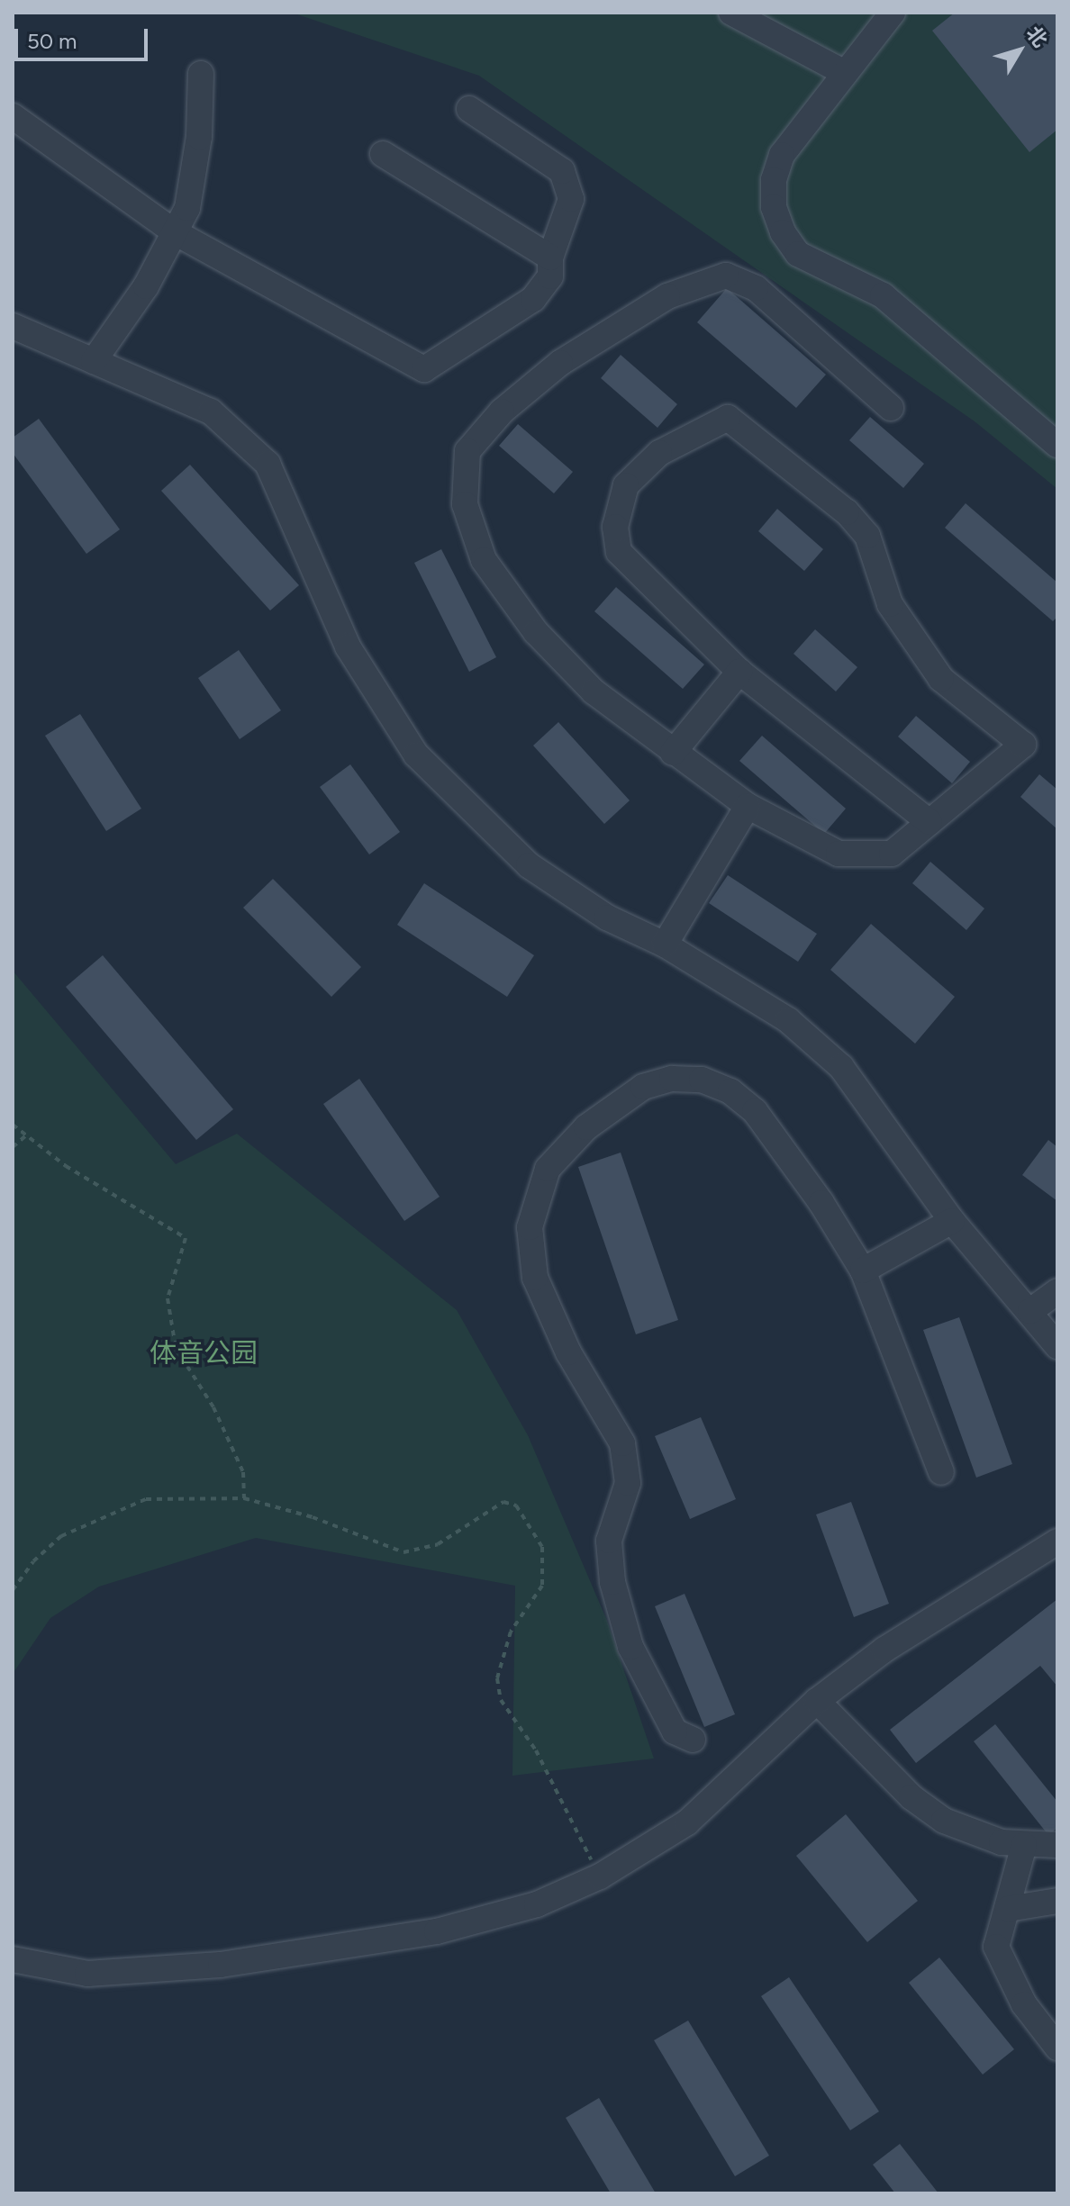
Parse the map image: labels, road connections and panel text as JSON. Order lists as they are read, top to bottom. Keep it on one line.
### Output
{"parks":["体音公园"],"scale_bar":"50 m","north":"top right"}
